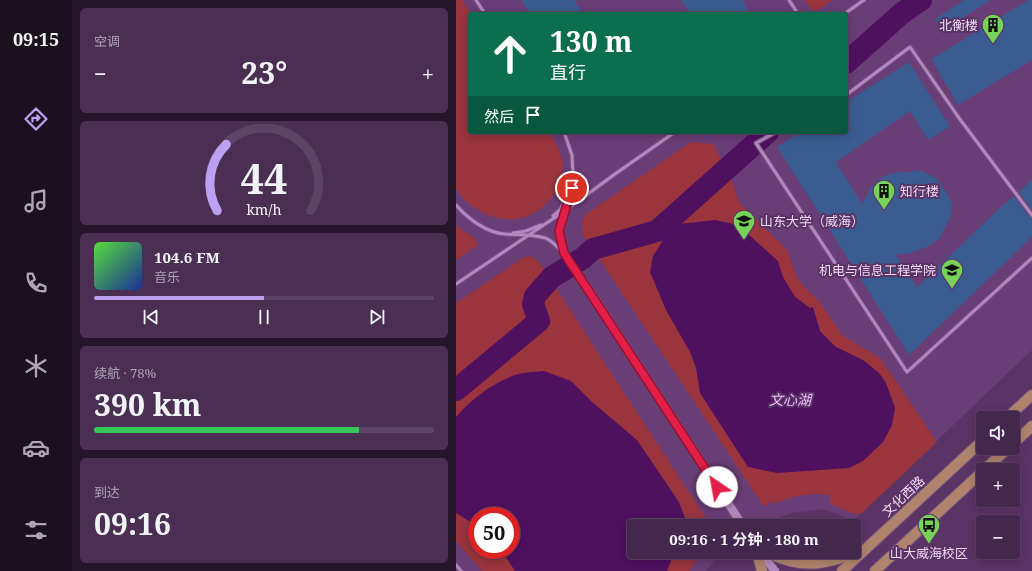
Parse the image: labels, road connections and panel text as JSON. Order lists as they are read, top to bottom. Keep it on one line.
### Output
{"streets":{"main road":["文化西路"]},"water":["文心湖"],"places":{"building":["北衡楼","知行楼"],"school or university":["山东大学（威海）","机电与信息工程学院"],"bus stop":["山大威海校区"]},"page":{"tabs":"09:15","tile":["空调",["续航 · 78%","390 km"],["到达","09:16"]],"turn":["130 m","直行"],"heat":["−","23°","+"],"then":"然后","song":["104.6 FM","音乐"],"map_buttons":["+","−"],"limit":"50","trip":"09:16 · 1 分钟 · 180 m","gauge":["44","km/h"]}}
